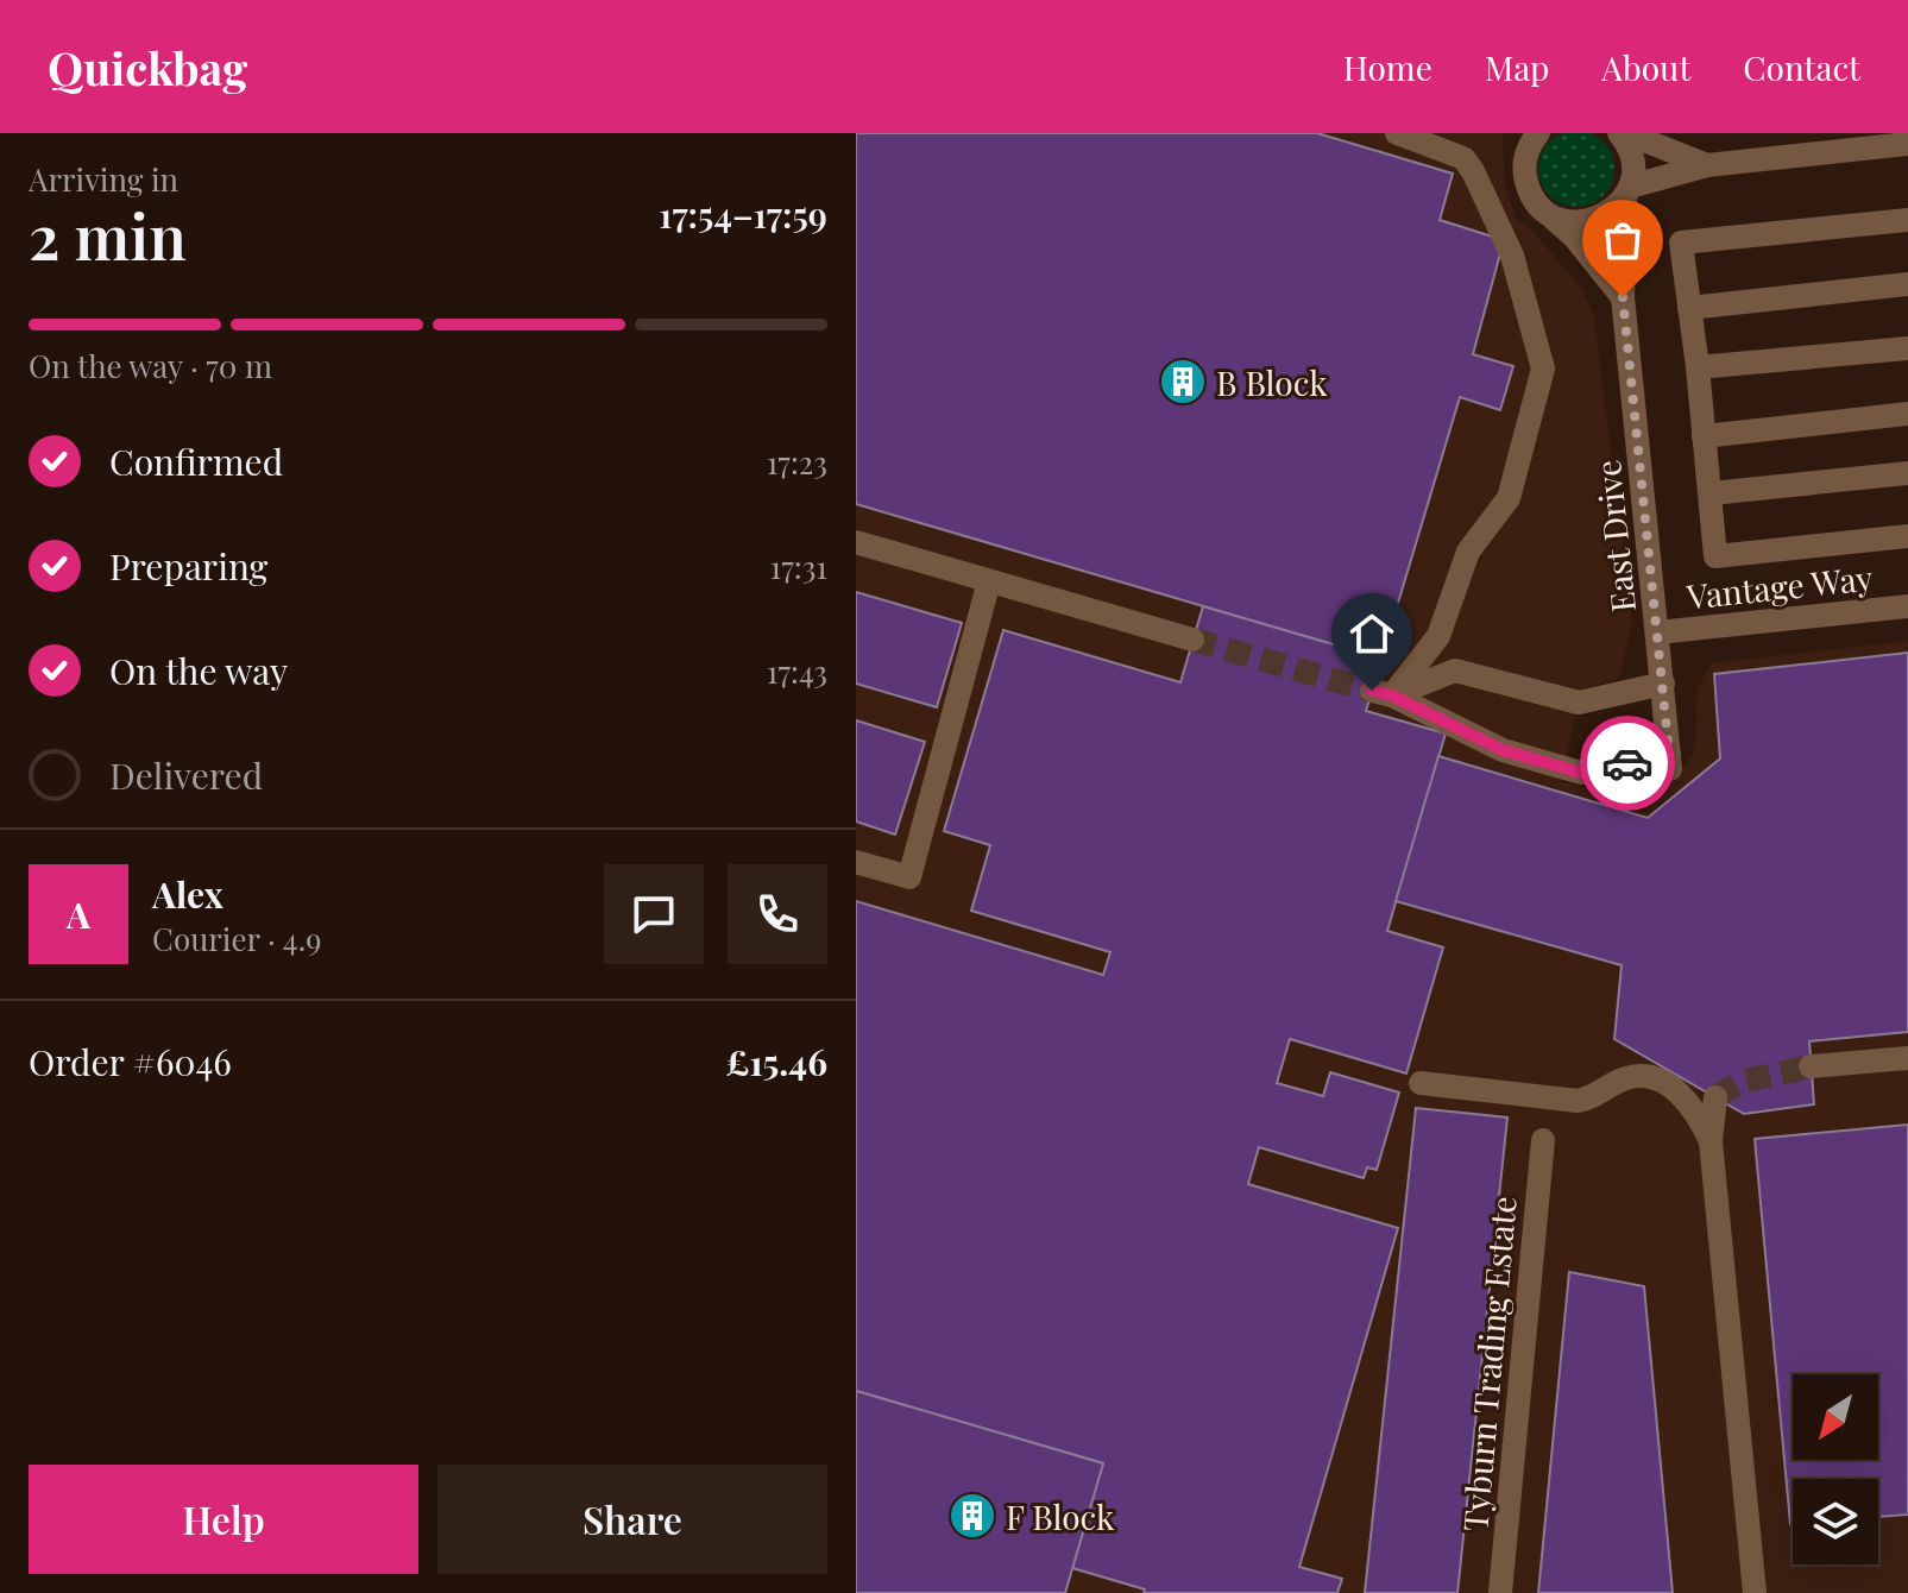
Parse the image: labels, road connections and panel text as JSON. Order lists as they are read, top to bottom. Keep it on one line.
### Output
{"streets":{"street":["East Drive","Vantage Way","Tyburn Trading Estate"]},"crossings":[["East Drive","Vantage Way"]],"places":{"building":["B Block","F Block"]},"north":"bottom left","page":{"header":"Quickbag","nav":["Home","Map","About","Contact"],"heading":["2 min","Arriving in","17:54–17:59"],"panel":["Alex","Courier · 4.9","Order #6046","£15.46"],"bar":"On the way · 70 m","list":[["Confirmed","17:23"],["Preparing","17:31"],["On the way","17:43"],"Delivered"],"round":"A","buttons":["Help","Share"]}}
